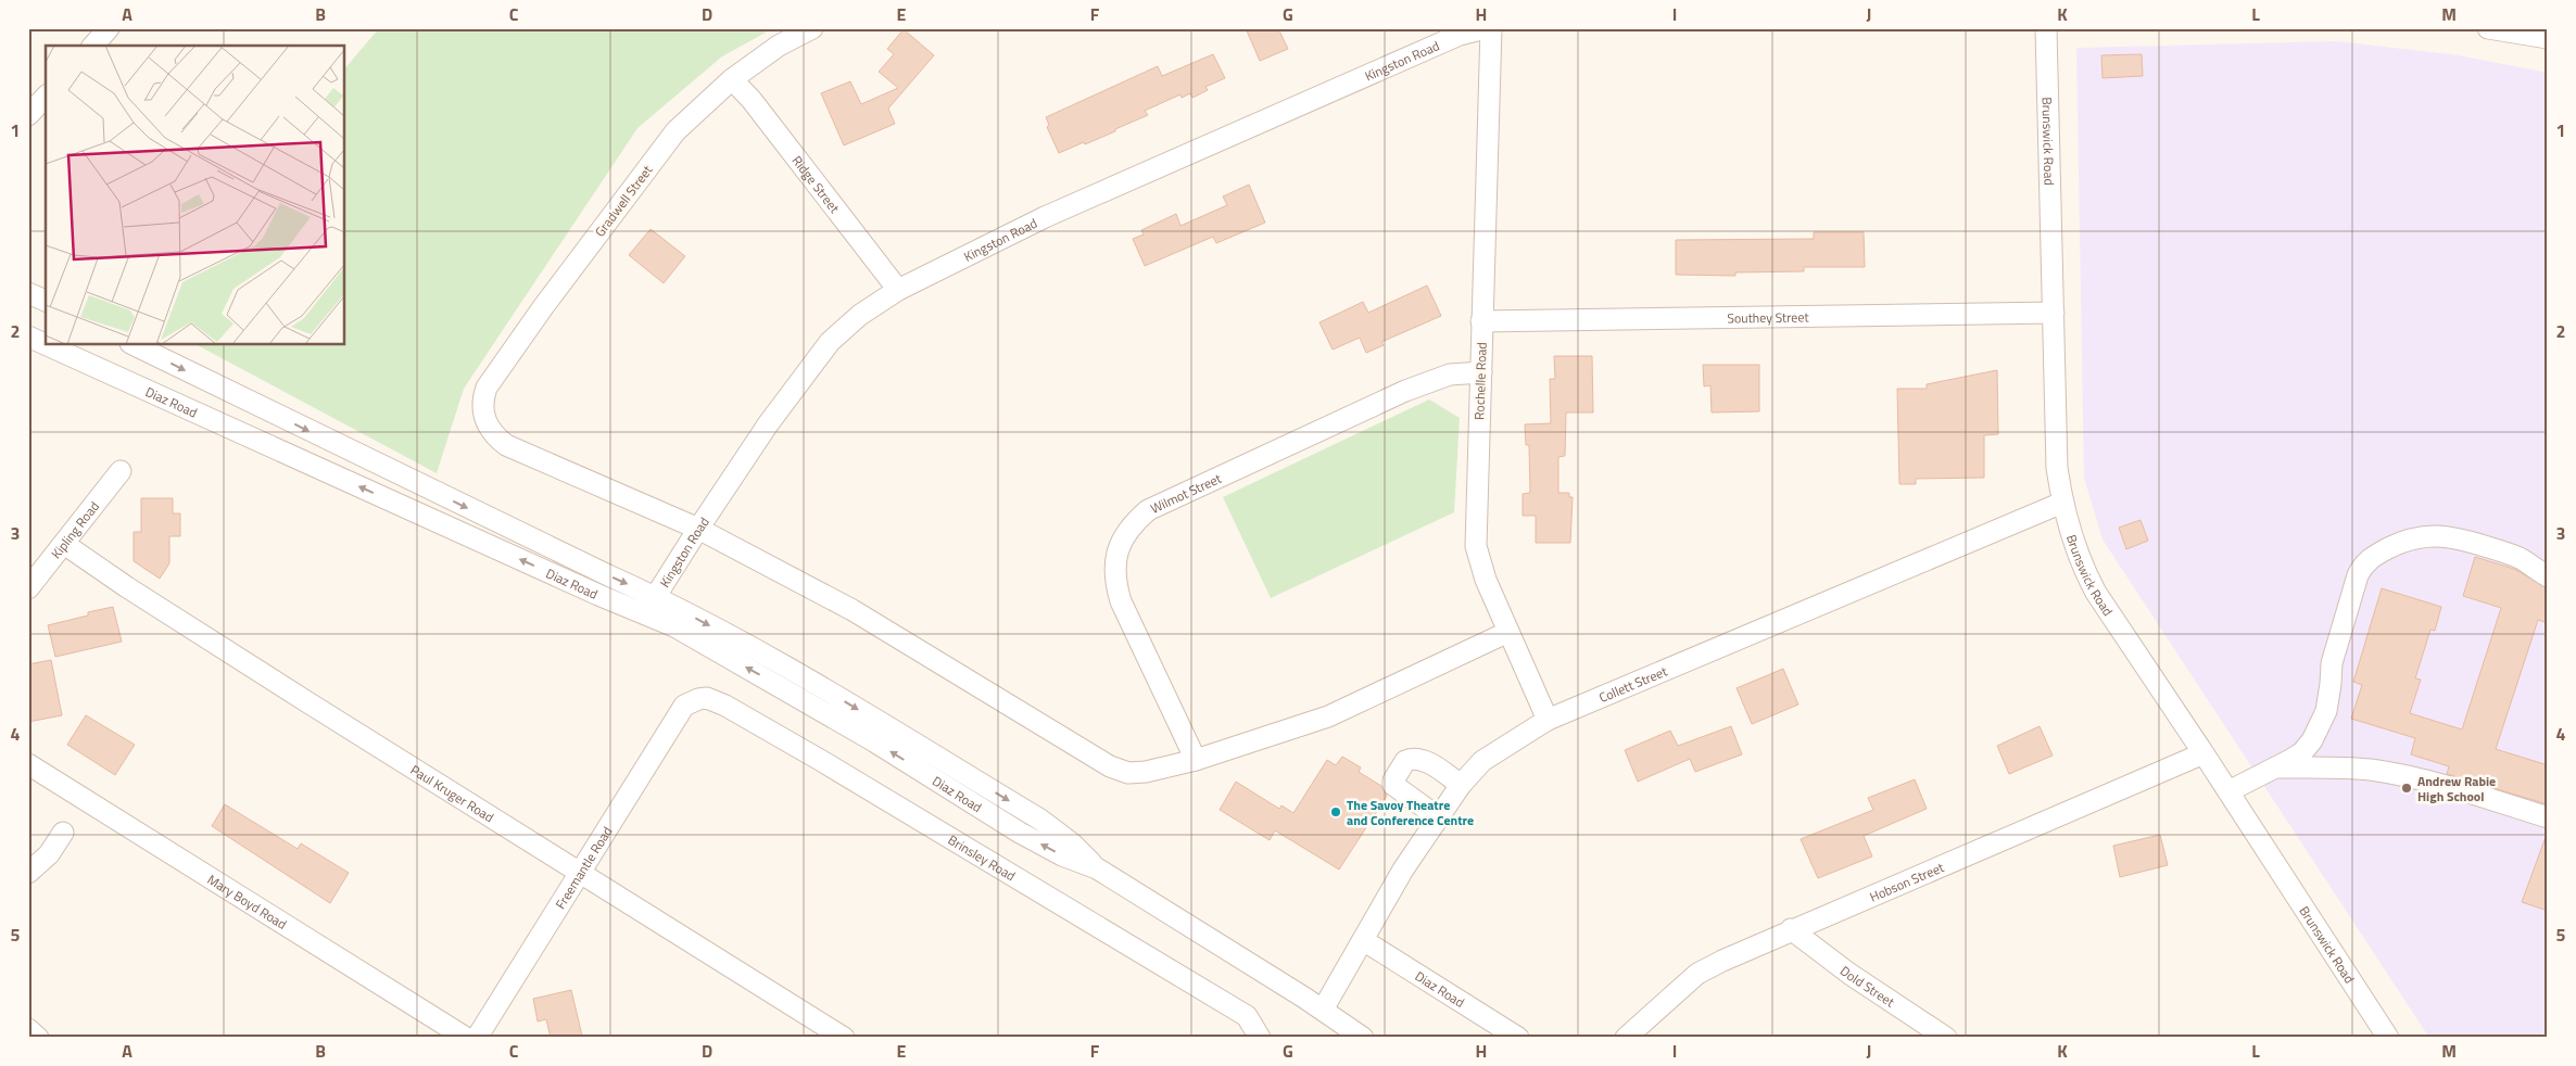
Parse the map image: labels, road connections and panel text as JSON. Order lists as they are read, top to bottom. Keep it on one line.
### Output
{"streets":{"street":["Kingston Road","Brunswick Road","Ridge Street","Gradwell Street","Southey Street","Rochelle Road","Diaz Road","Wilmot Street","Kipling Road","Collett Street","Paul Kruger Road","Brinsley Road","Freemantle Road","Hobson Street","Mary Boyd Road","Dold Street"]},"crossings":[["Kingston Road","Ridge Street"],["Kingston Road","Gradwell Street"],["Kingston Road","Diaz Road"],["Brunswick Road","Southey Street"],["Brunswick Road","Collett Street"],["Brunswick Road","Hobson Street"],["Ridge Street","Gradwell Street"],["Southey Street","Rochelle Road"],["Rochelle Road","Wilmot Street"],["Rochelle Road","Collett Street"],["Diaz Road","Collett Street"],["Kipling Road","Paul Kruger Road"],["Paul Kruger Road","Freemantle Road"],["Brinsley Road","Freemantle Road"],["Hobson Street","Dold Street"]],"places":["Andrew Rabie High School","The Savoy Theatre and Conference Centre"],"grid":{"columns":["A","B","C","D","E","F","G","H","I","J","K","L","M"],"rows":["1","2","3","4","5"]}}
